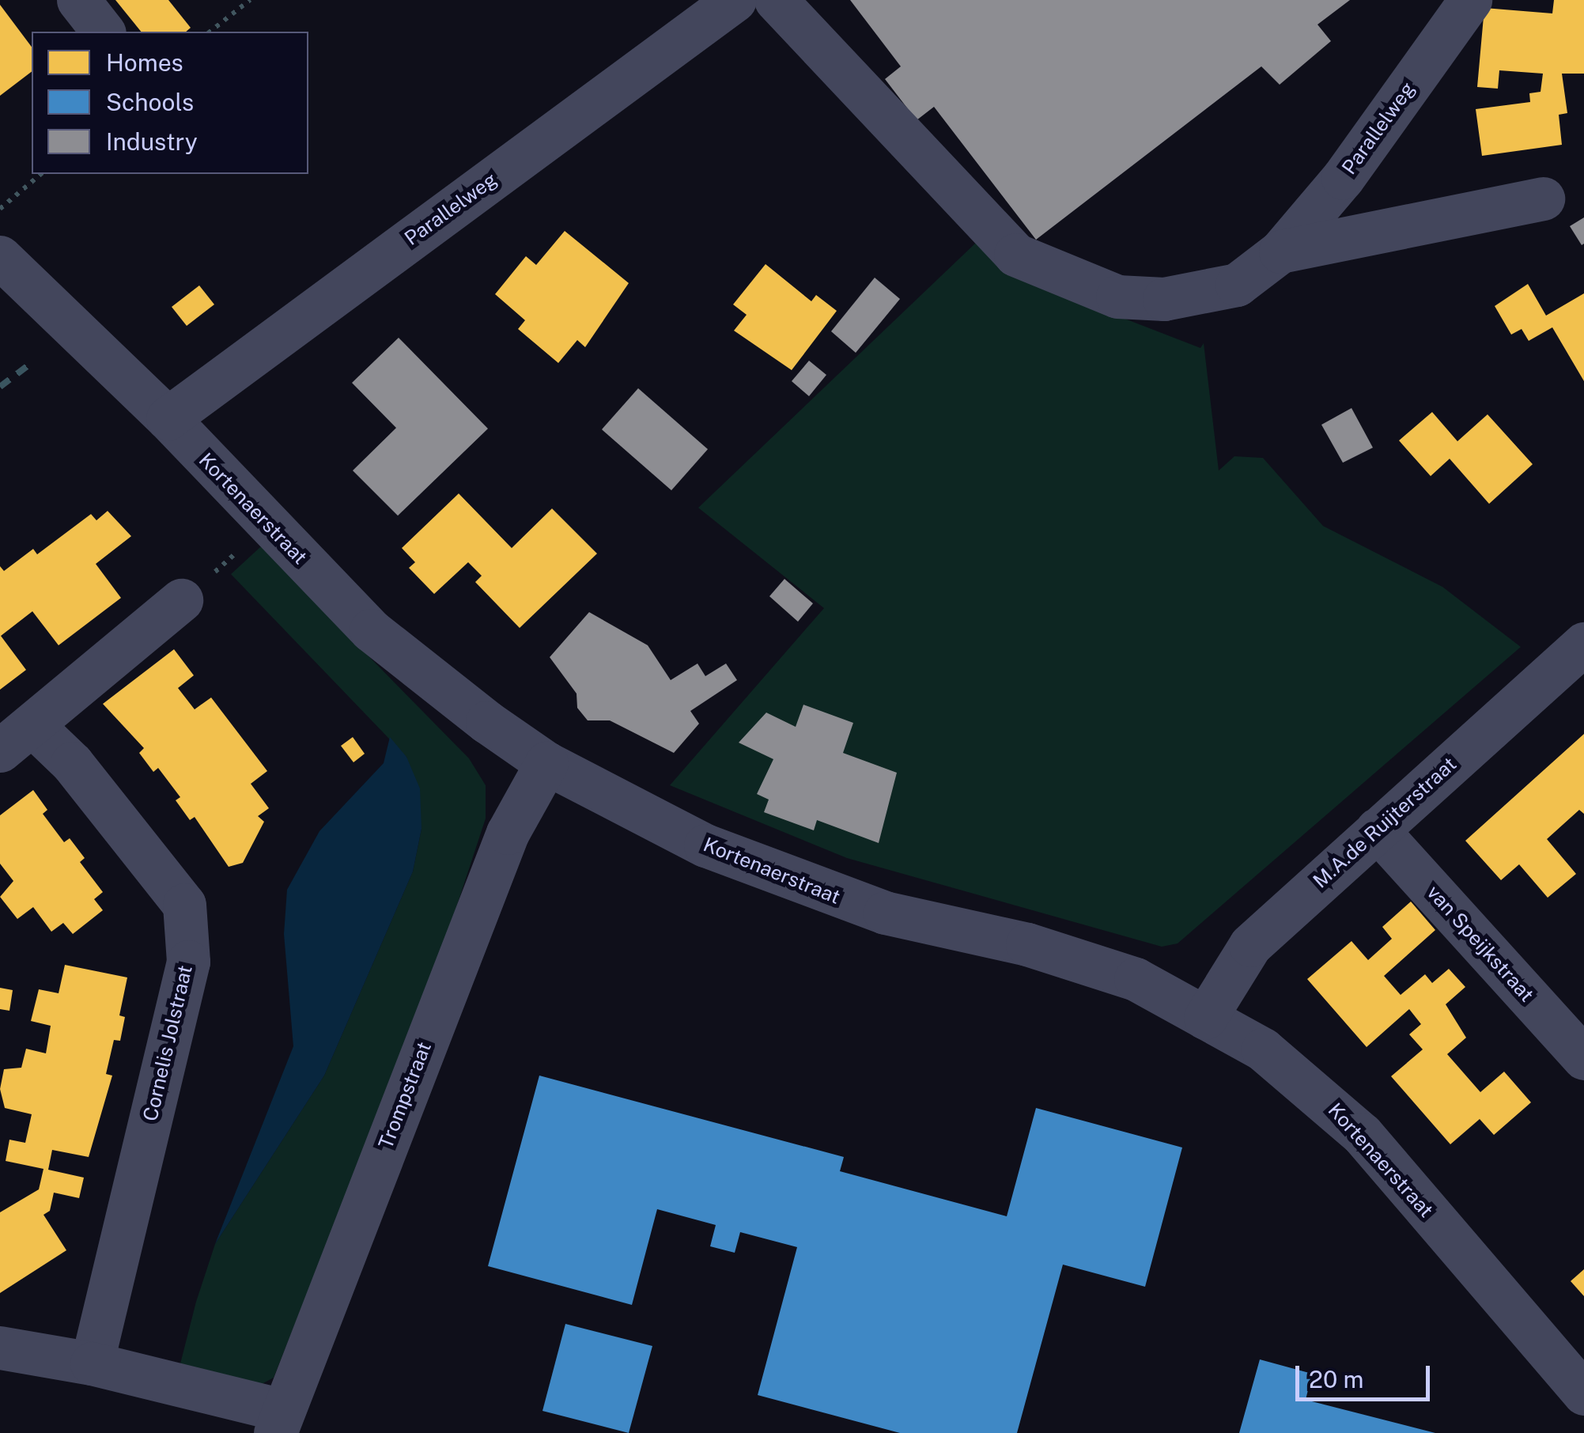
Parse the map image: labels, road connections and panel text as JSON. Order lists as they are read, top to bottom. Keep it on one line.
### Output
{"streets":{"street":["Parallelweg","Kortenaerstraat","M.A.de Ruijterstraat","van Speijkstraat","Cornelis Jolstraat","Trompstraat"]},"crossings":[["Parallelweg","Kortenaerstraat"],["Kortenaerstraat","M.A.de Ruijterstraat"],["Kortenaerstraat","Trompstraat"],["M.A.de Ruijterstraat","van Speijkstraat"]],"legend":["Homes","Schools","Industry"],"scale_bar":"20 m"}
